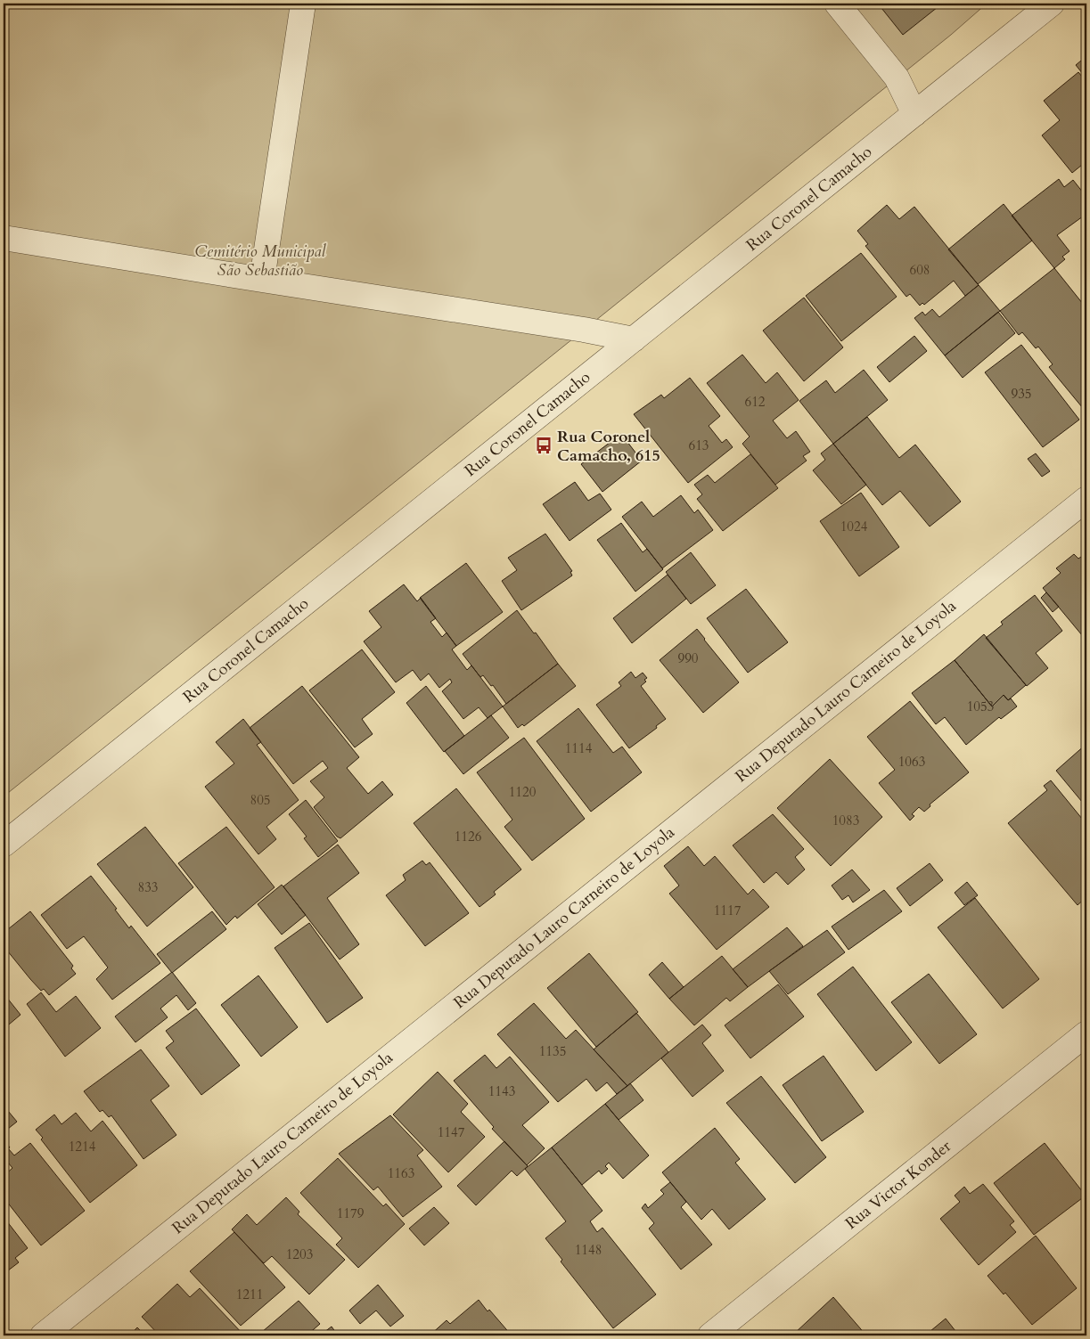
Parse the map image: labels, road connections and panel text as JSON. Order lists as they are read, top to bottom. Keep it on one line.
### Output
{"streets":{"street":["Rua Coronel Camacho","Rua Deputado Lauro Carneiro de Loyola","Rua Victor Konder"]},"parks":["Cemitério Municipal São Sebastião"],"places":{"bus stop":["Rua Coronel Camacho, 615"]},"house_numbers":["608","935","612","613","1024","990","1053","1114","1063","1120","805","1083","1126","833","1117","1135","1143","1147","1214","1163","1179","1148","1203","1211"]}
